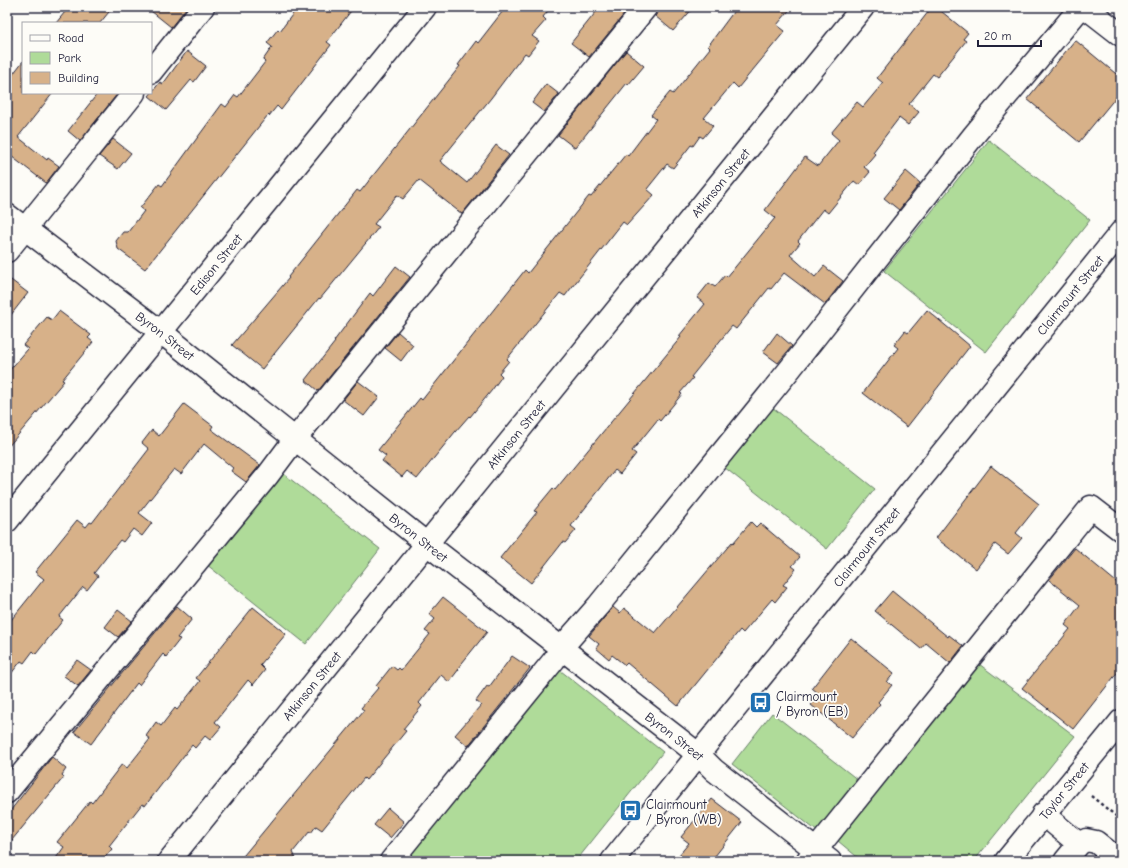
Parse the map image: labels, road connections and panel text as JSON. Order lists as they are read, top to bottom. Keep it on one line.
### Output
{"streets":{"street":["Atkinson Street","Edison Street","Clairmount Street","Byron Street","Taylor Street"]},"crossings":[["Atkinson Street","Byron Street"],["Edison Street","Byron Street"],["Clairmount Street","Byron Street"]],"places":{"bus stop":["Clairmount / Byron (EB)","Clairmount / Byron (WB)"]},"legend":["Road","Park","Building"],"scale_bar":"20 m"}
